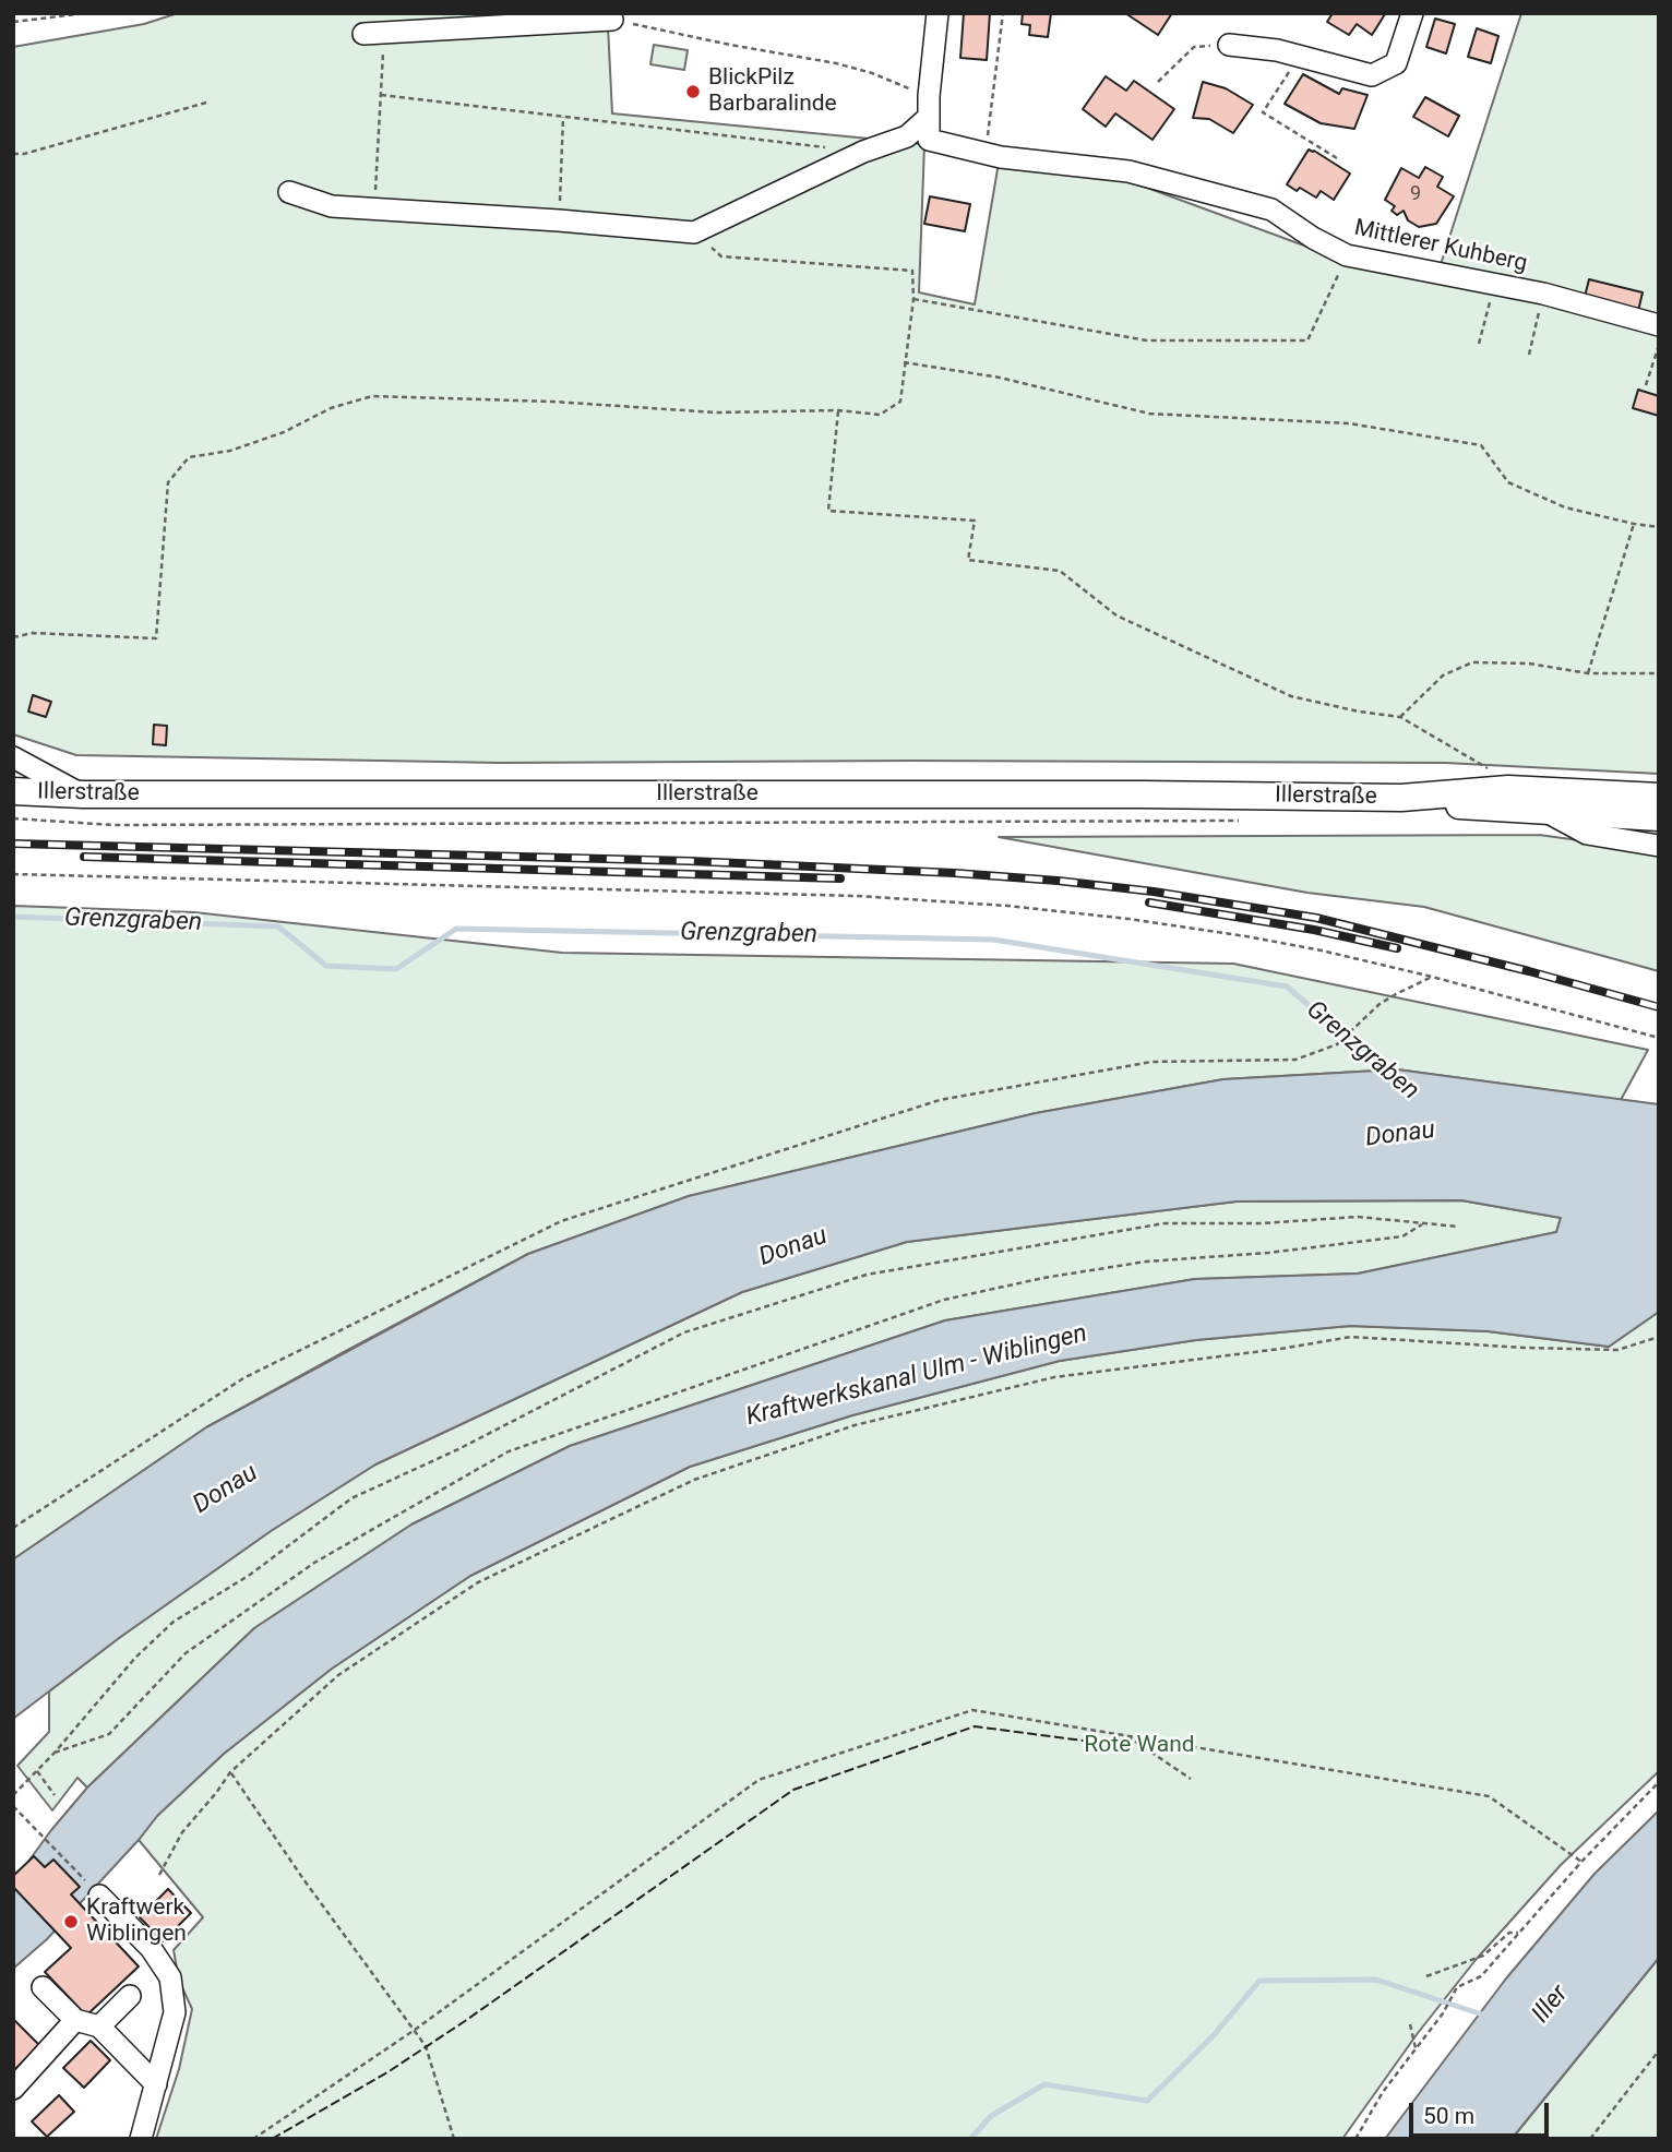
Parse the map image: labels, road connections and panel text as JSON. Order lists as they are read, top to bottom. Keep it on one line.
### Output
{"streets":{"main road":["Illerstraße"],"street":["Mittlerer Kuhberg"]},"water":["Grenzgraben","Donau","Kraftwerkskanal Ulm - Wiblingen","Iller"],"parks":["Rote Wand"],"places":["BlickPilz Barbaralinde","Kraftwerk Wiblingen"],"house_numbers":["9"],"scale_bar":"50 m"}
